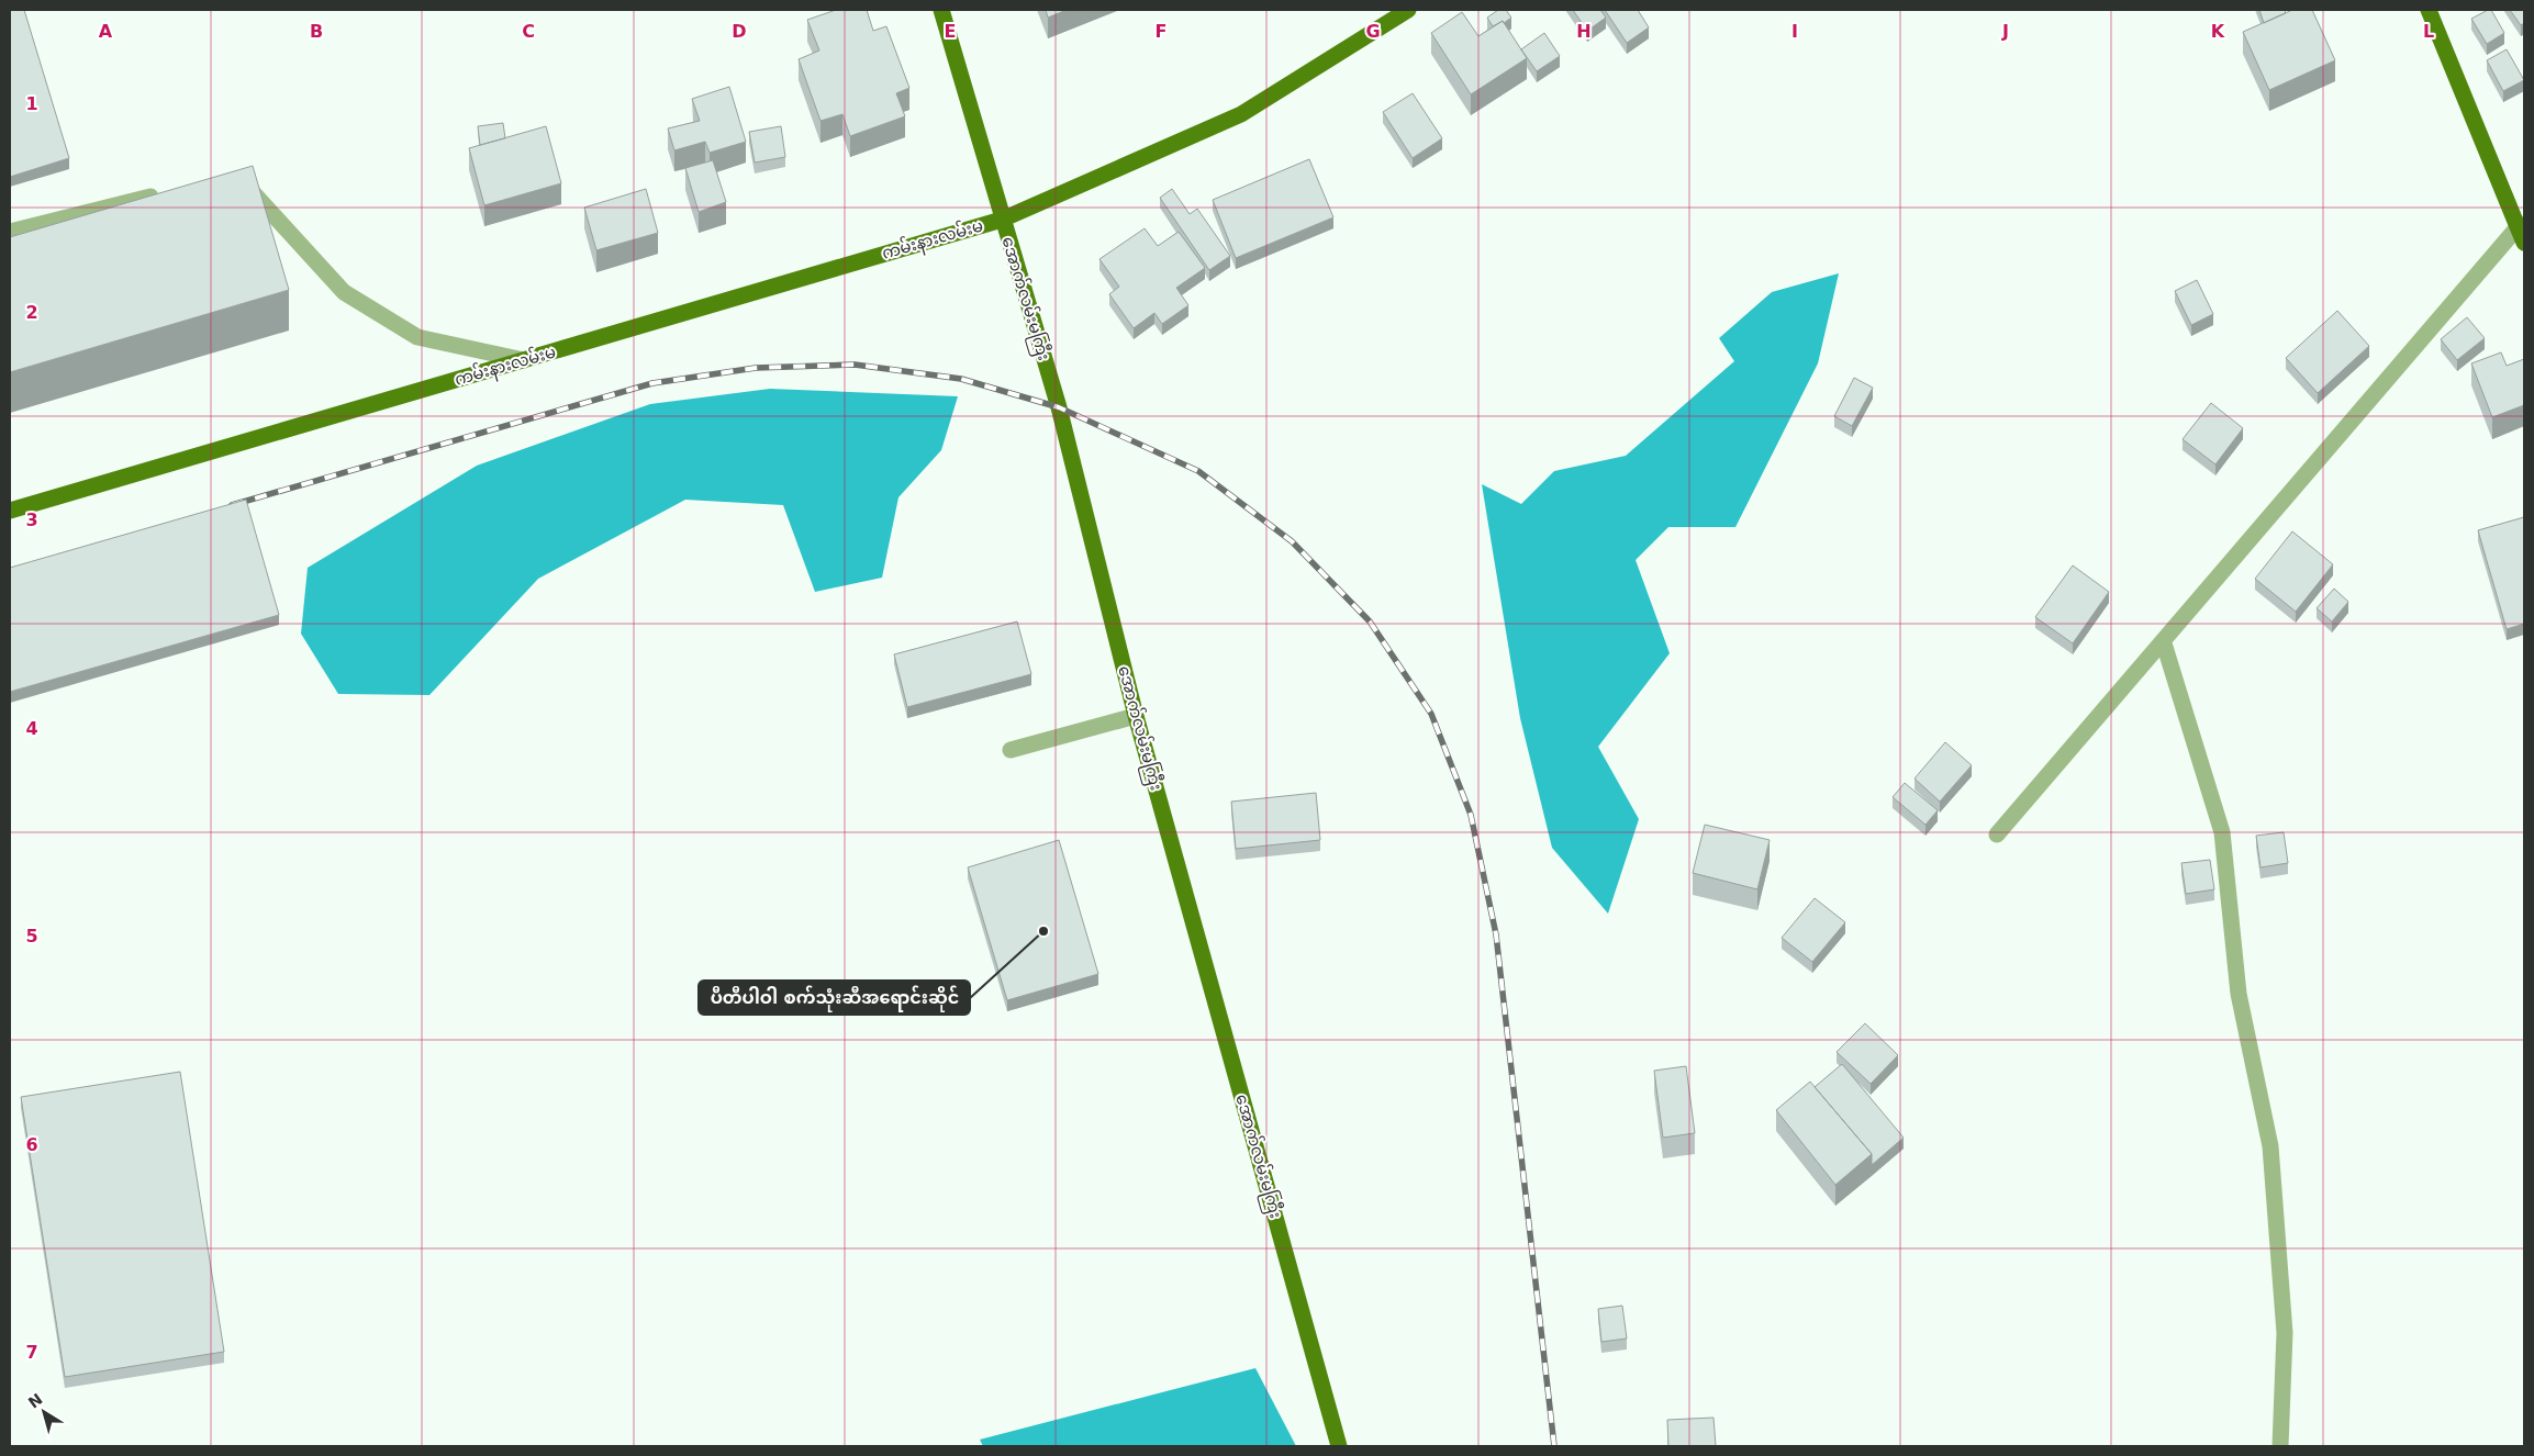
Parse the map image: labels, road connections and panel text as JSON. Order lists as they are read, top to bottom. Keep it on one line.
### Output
{"streets":{"main road":["ကမ်းနားလမ်းမ","အောက်လမ်းမကြီး"]},"crossings":[["ကမ်းနားလမ်းမ","အောက်လမ်းမကြီး"]],"places":["ပီတီပါဝါ စက်သုံးဆီအရောင်းဆိုင်"],"north":"top left","grid":{"columns":["A","B","C","D","E","F","G","H","I","J","K","L"],"rows":["1","2","3","4","5","6","7"]}}
